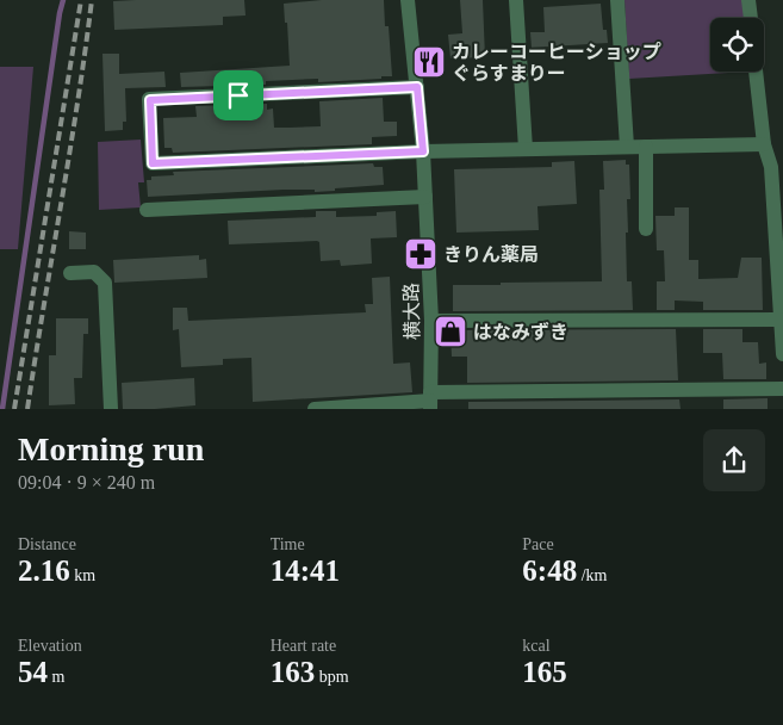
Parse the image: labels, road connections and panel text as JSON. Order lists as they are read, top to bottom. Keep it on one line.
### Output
{"streets":{"street":["横大路"]},"places":{"restaurant":["カレーコーヒーショップ ぐらすまりー"],"pharmacy":["きりん薬局"],"shop":["はなみずき"]},"page":{"heading":["Morning run","09:04 · 9 × 240 m"],"stats":[["Distance","2.16 km"],["Time","14:41"],["Pace","6:48 /km"],["Elevation","54 m"],["Heart rate","163 bpm"],["kcal","165"]]}}
